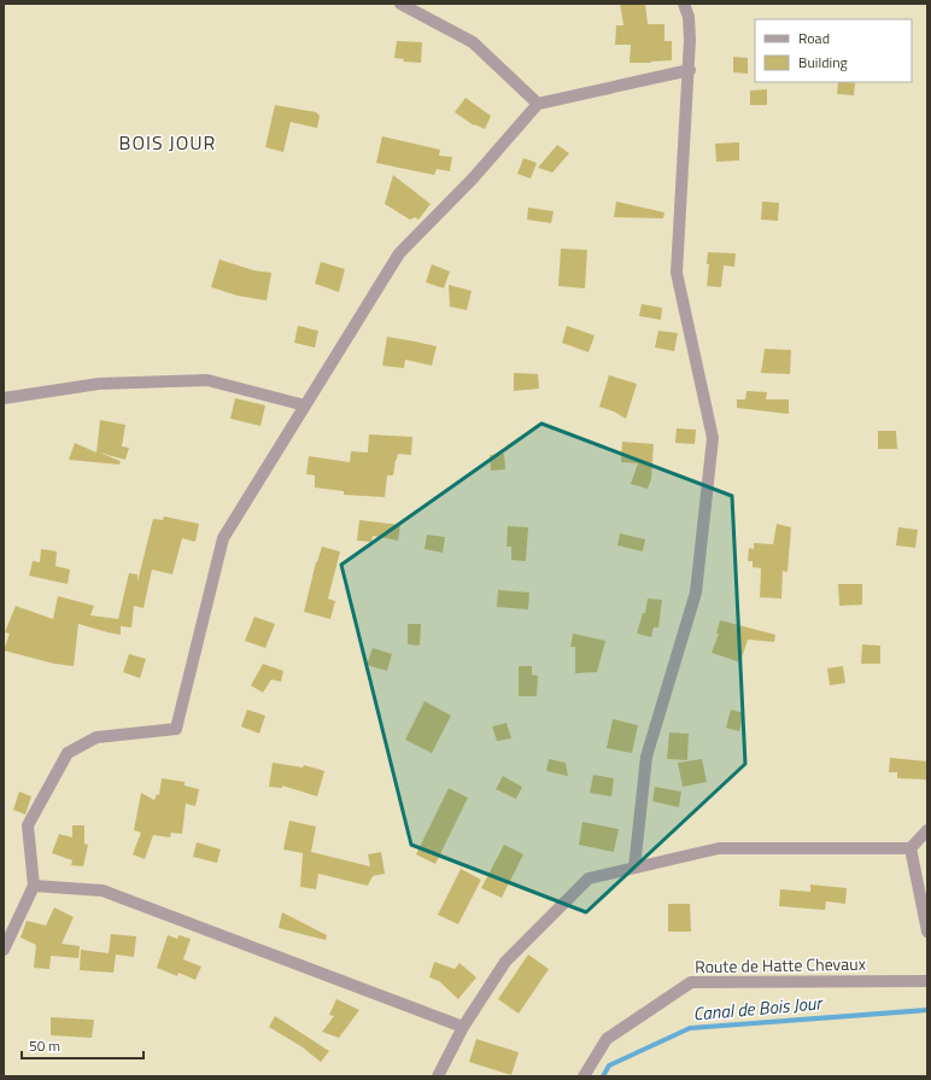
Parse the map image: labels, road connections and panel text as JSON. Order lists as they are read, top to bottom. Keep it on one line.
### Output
{"streets":{"street":["Route de Hatte Chevaux"]},"districts":["BOIS JOUR"],"water":["Canal de Bois Jour"],"legend":["Road","Building"],"scale_bar":"50 m"}
